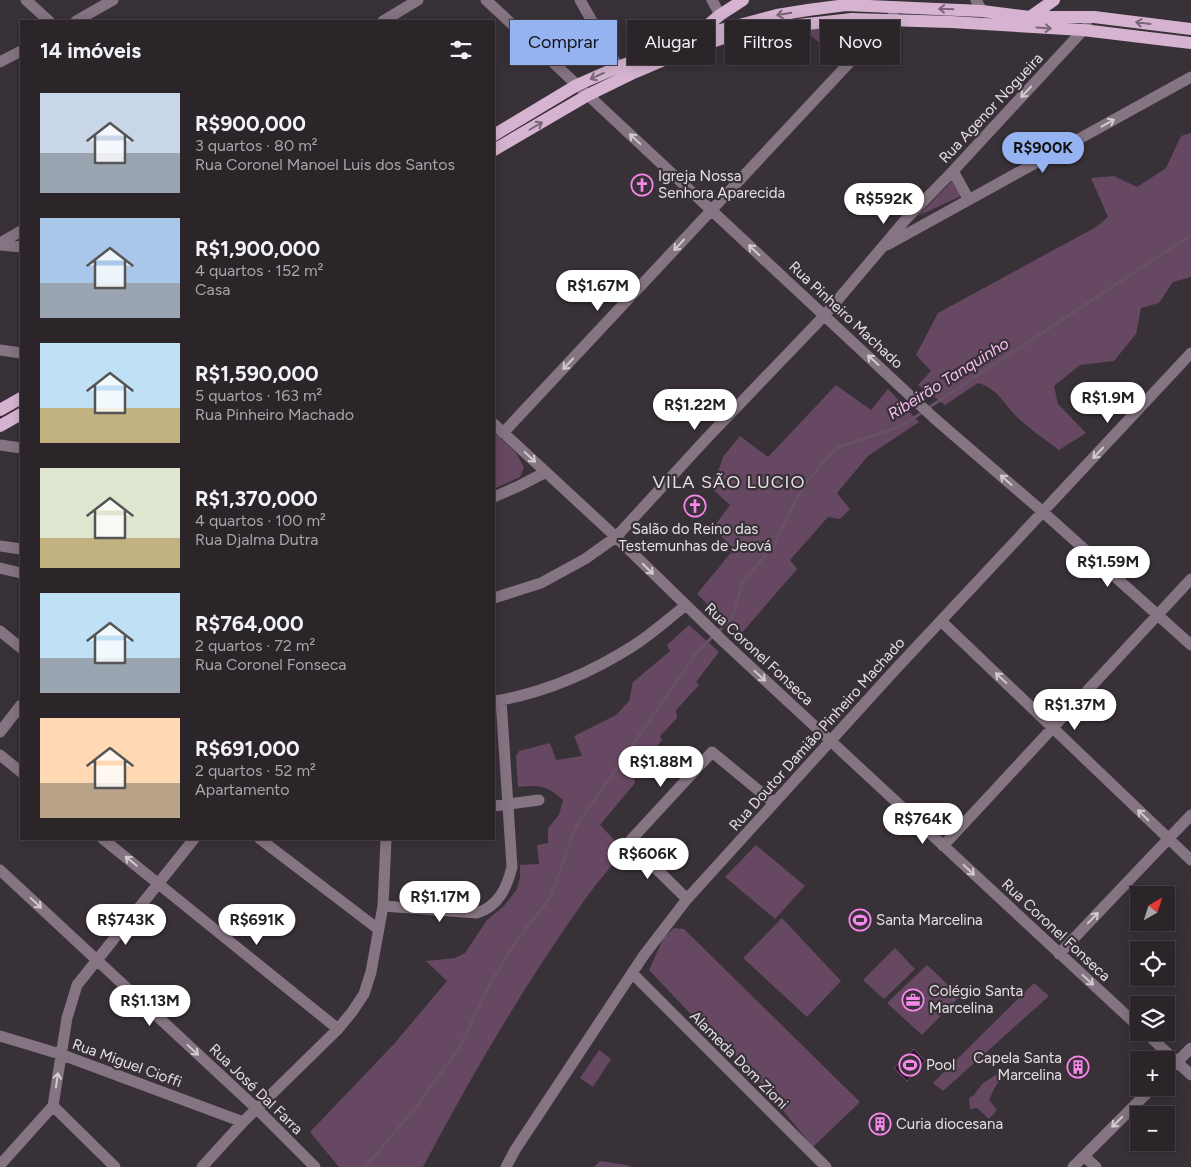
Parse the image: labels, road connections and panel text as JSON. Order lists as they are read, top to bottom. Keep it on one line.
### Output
{"streets":{"street":["Rua Agenor Nogueira","Rua Pinheiro Machado","Rua Coronel Fonseca","Rua Doutor Damião Pinheiro Machado","Alameda Dom Zioni","Rua Miguel Cioffi","Rua José Dal Farra"]},"crossings":[["Rua Agenor Nogueira","Rua Pinheiro Machado"],["Rua Agenor Nogueira","Rua Coronel Fonseca"],["Rua Pinheiro Machado","Rua Doutor Damião Pinheiro Machado"],["Rua Coronel Fonseca","Rua Doutor Damião Pinheiro Machado"],["Rua Doutor Damião Pinheiro Machado","Alameda Dom Zioni"]],"one_way":["Rua Pinheiro Machado","Rua Coronel Fonseca"],"districts":["VILA SÃO LUCIO"],"water":["Ribeirão Tanquinho"],"places":{"church":["Igreja Nossa Senhora Aparecida","Salão do Reino das Testemunhas de Jeová"],"sports":["Santa Marcelina","Pool"],"office":["Colégio Santa Marcelina"],"building":["Capela Santa Marcelina","Curia diocesana"]},"north":"top right","page":{"chip":["Comprar","Alugar","Filtros","Novo"],"heading":"14 imóveis","list":[{"name":"R$900,000","note":"3 quartos · 80 m² · Rua Coronel Manoel Luis dos Santos"},{"name":"R$1,900,000","note":"4 quartos · 152 m² · Casa"},{"name":"R$1,590,000","note":"5 quartos · 163 m² · Rua Pinheiro Machado"},{"name":"R$1,370,000","note":"4 quartos · 100 m² · Rua Djalma Dutra"},{"name":"R$764,000","note":"2 quartos · 72 m² · Rua Coronel Fonseca"},{"name":"R$691,000","note":"2 quartos · 52 m² · Apartamento"}],"price":["R$900K","R$592K","R$1.67M","R$1.9M","R$1.22M","R$1.59M","R$1.37M","R$1.88M","R$764K","R$606K","R$1.17M","R$743K","R$691K","R$1.13M"],"map_buttons":["+","−"]}}
